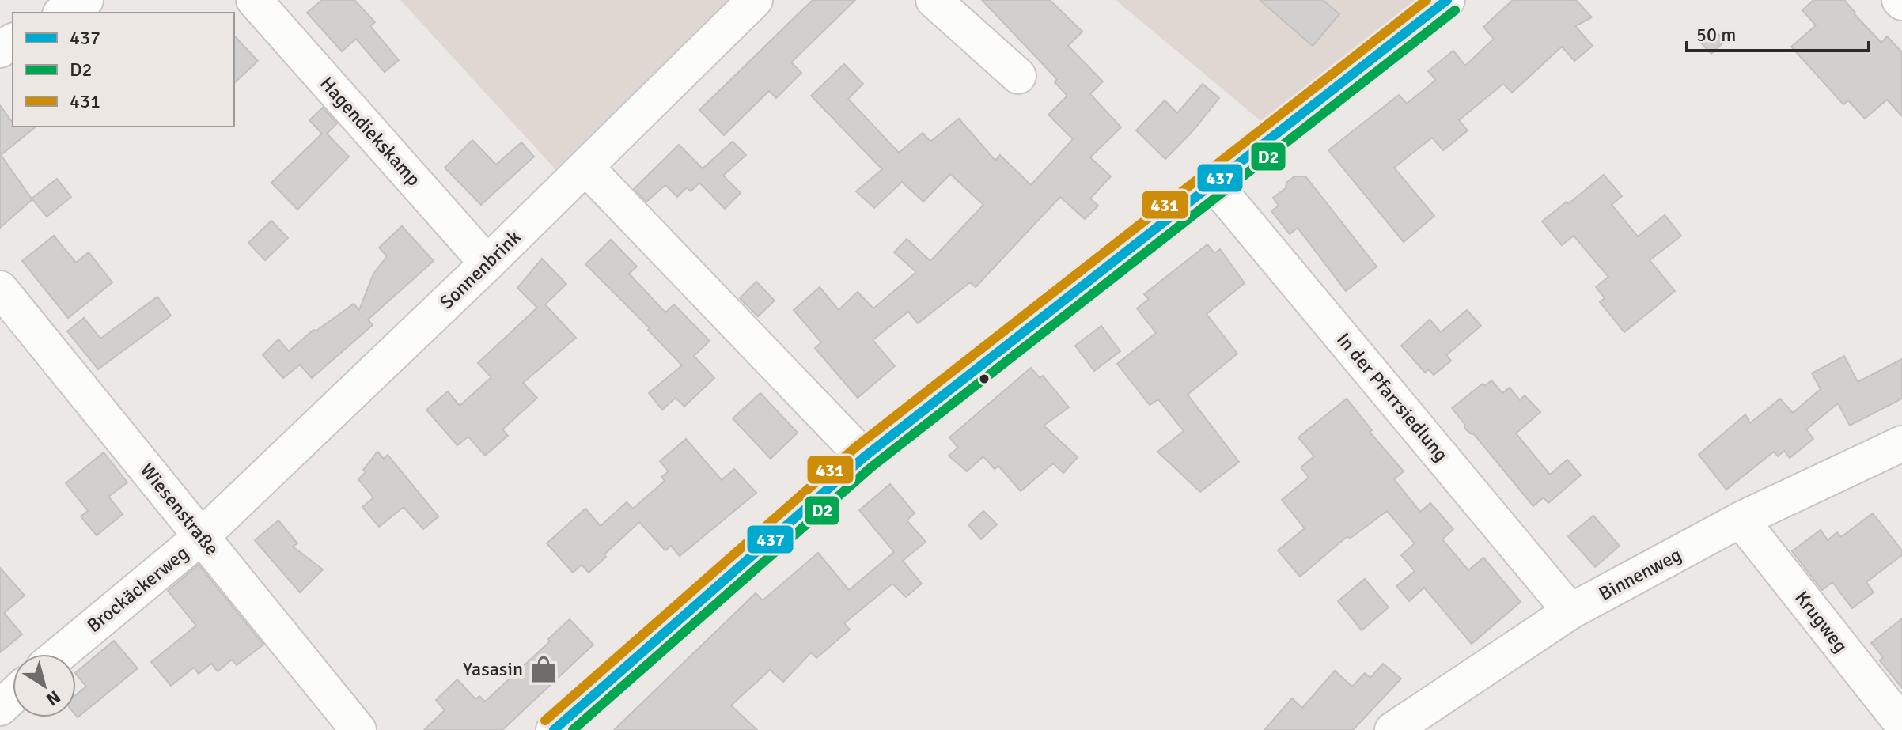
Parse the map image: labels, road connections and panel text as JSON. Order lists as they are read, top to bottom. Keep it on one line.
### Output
{"streets":{"street":["Hagendiekskamp","Sonnenbrink","In der Pfarrsiedlung","Wiesenstraße","Binnenweg","Brockäckerweg","Krugweg"]},"crossings":[["Hagendiekskamp","Sonnenbrink"],["Sonnenbrink","Wiesenstraße"],["Sonnenbrink","Brockäckerweg"],["In der Pfarrsiedlung","Binnenweg"],["Wiesenstraße","Brockäckerweg"],["Binnenweg","Krugweg"]],"places":{"shop":["Yasasin"]},"lines":["transit line 437","transit line 431","transit line D2"],"legend":["437","D2","431"],"scale_bar":"50 m","north":"bottom right"}
